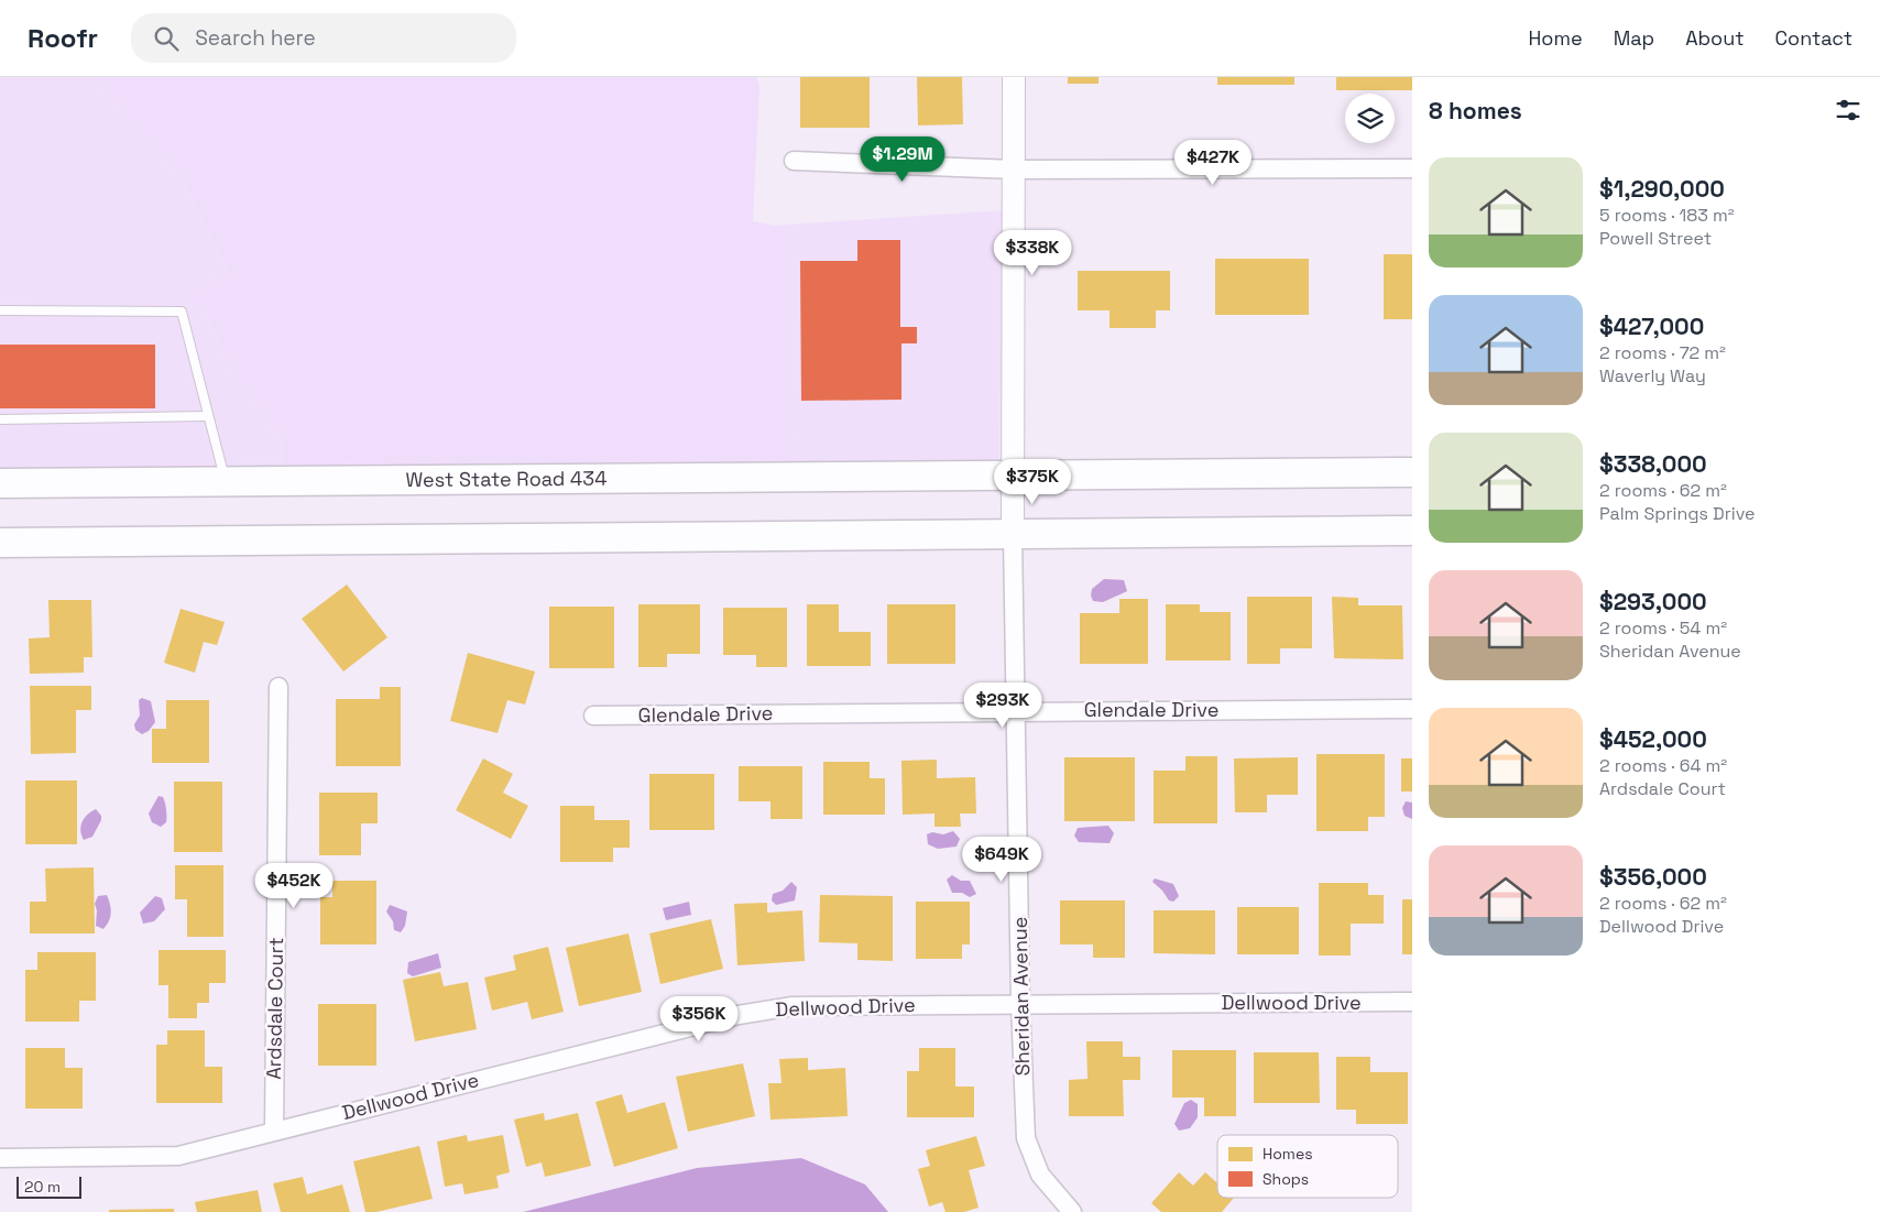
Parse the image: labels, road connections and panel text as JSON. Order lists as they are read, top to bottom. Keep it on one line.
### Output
{"streets":{"main road":["West State Road 434"],"street":["Glendale Drive","Sheridan Avenue","Dellwood Drive","Ardsdale Court"]},"crossings":[["Glendale Drive","Sheridan Avenue"],["Sheridan Avenue","Dellwood Drive"],["Dellwood Drive","Ardsdale Court"]],"legend":["Homes","Shops"],"scale_bar":"20 m","page":{"header":"Roofr","search":"Search here","nav":["Home","Map","About","Contact"],"heading":"8 homes","price":["$1.29M","$427K","$338K","$375K","$293K","$649K","$452K","$356K"],"list":[{"name":"$1,290,000","note":"5 rooms · 183 m² · Powell Street"},{"name":"$427,000","note":"2 rooms · 72 m² · Waverly Way"},{"name":"$338,000","note":"2 rooms · 62 m² · Palm Springs Drive"},{"name":"$293,000","note":"2 rooms · 54 m² · Sheridan Avenue"},{"name":"$452,000","note":"2 rooms · 64 m² · Ardsdale Court"},{"name":"$356,000","note":"2 rooms · 62 m² · Dellwood Drive"}],"scale":"20 m"}}
